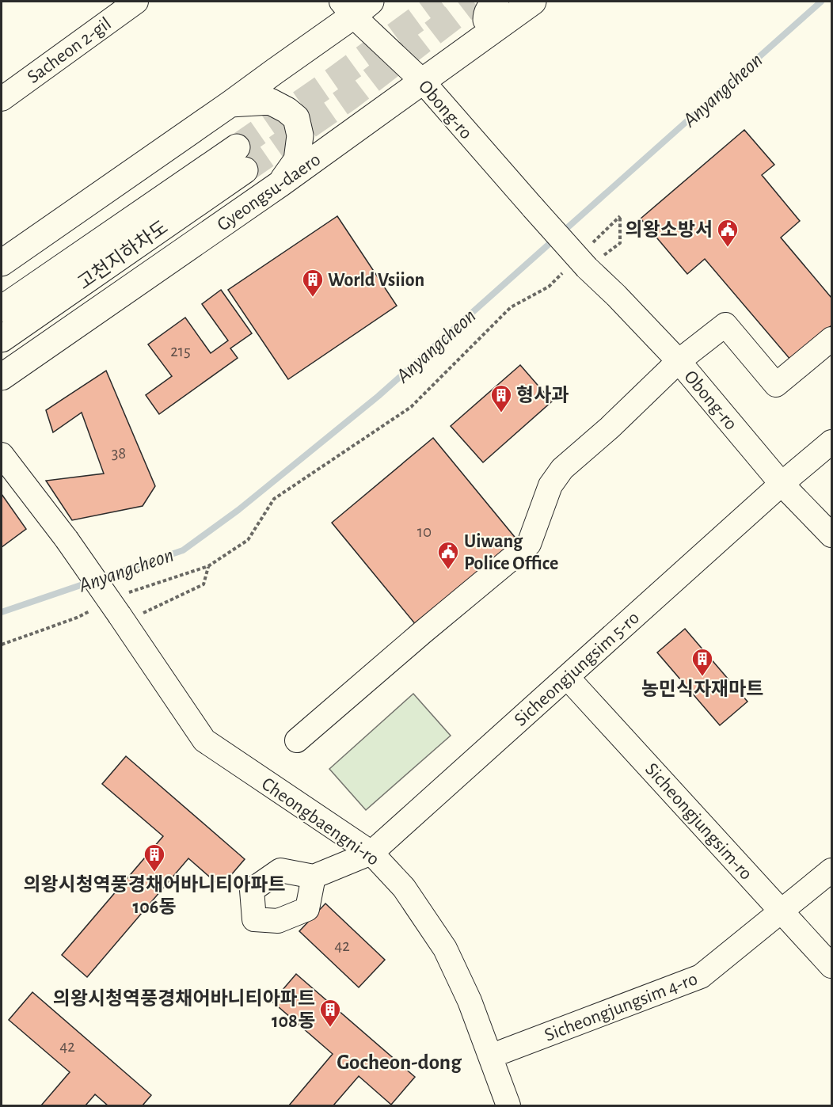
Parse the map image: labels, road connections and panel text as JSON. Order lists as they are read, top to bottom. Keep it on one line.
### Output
{"streets":{"main road":["Gyeongsu-daero","고천지하차도"],"street":["Sacheon 2-gil","Obong-ro","Sicheongjungsim 5-ro","Cheongbaengni-ro","Sicheongjungsim-ro","Sicheongjungsim 4-ro"]},"crossings":[["Obong-ro","Gyeongsu-daero"],["Obong-ro","Sicheongjungsim 5-ro"],["Sicheongjungsim 5-ro","Cheongbaengni-ro"],["Sicheongjungsim 5-ro","Sicheongjungsim-ro"],["Cheongbaengni-ro","Sicheongjungsim 4-ro"],["Sicheongjungsim-ro","Sicheongjungsim 4-ro"]],"districts":["Gocheon-dong"],"water":["Anyangcheon"],"places":{"public building":["의왕소방서","Uiwang Police Office"],"building":["World Vsiion","형사과","농민식자재마트","의왕시청역풍경채어바니티아파트 106동","의왕시청역풍경채어바니티아파트 108동"]},"house_numbers":["215","38","10","42","42"]}
